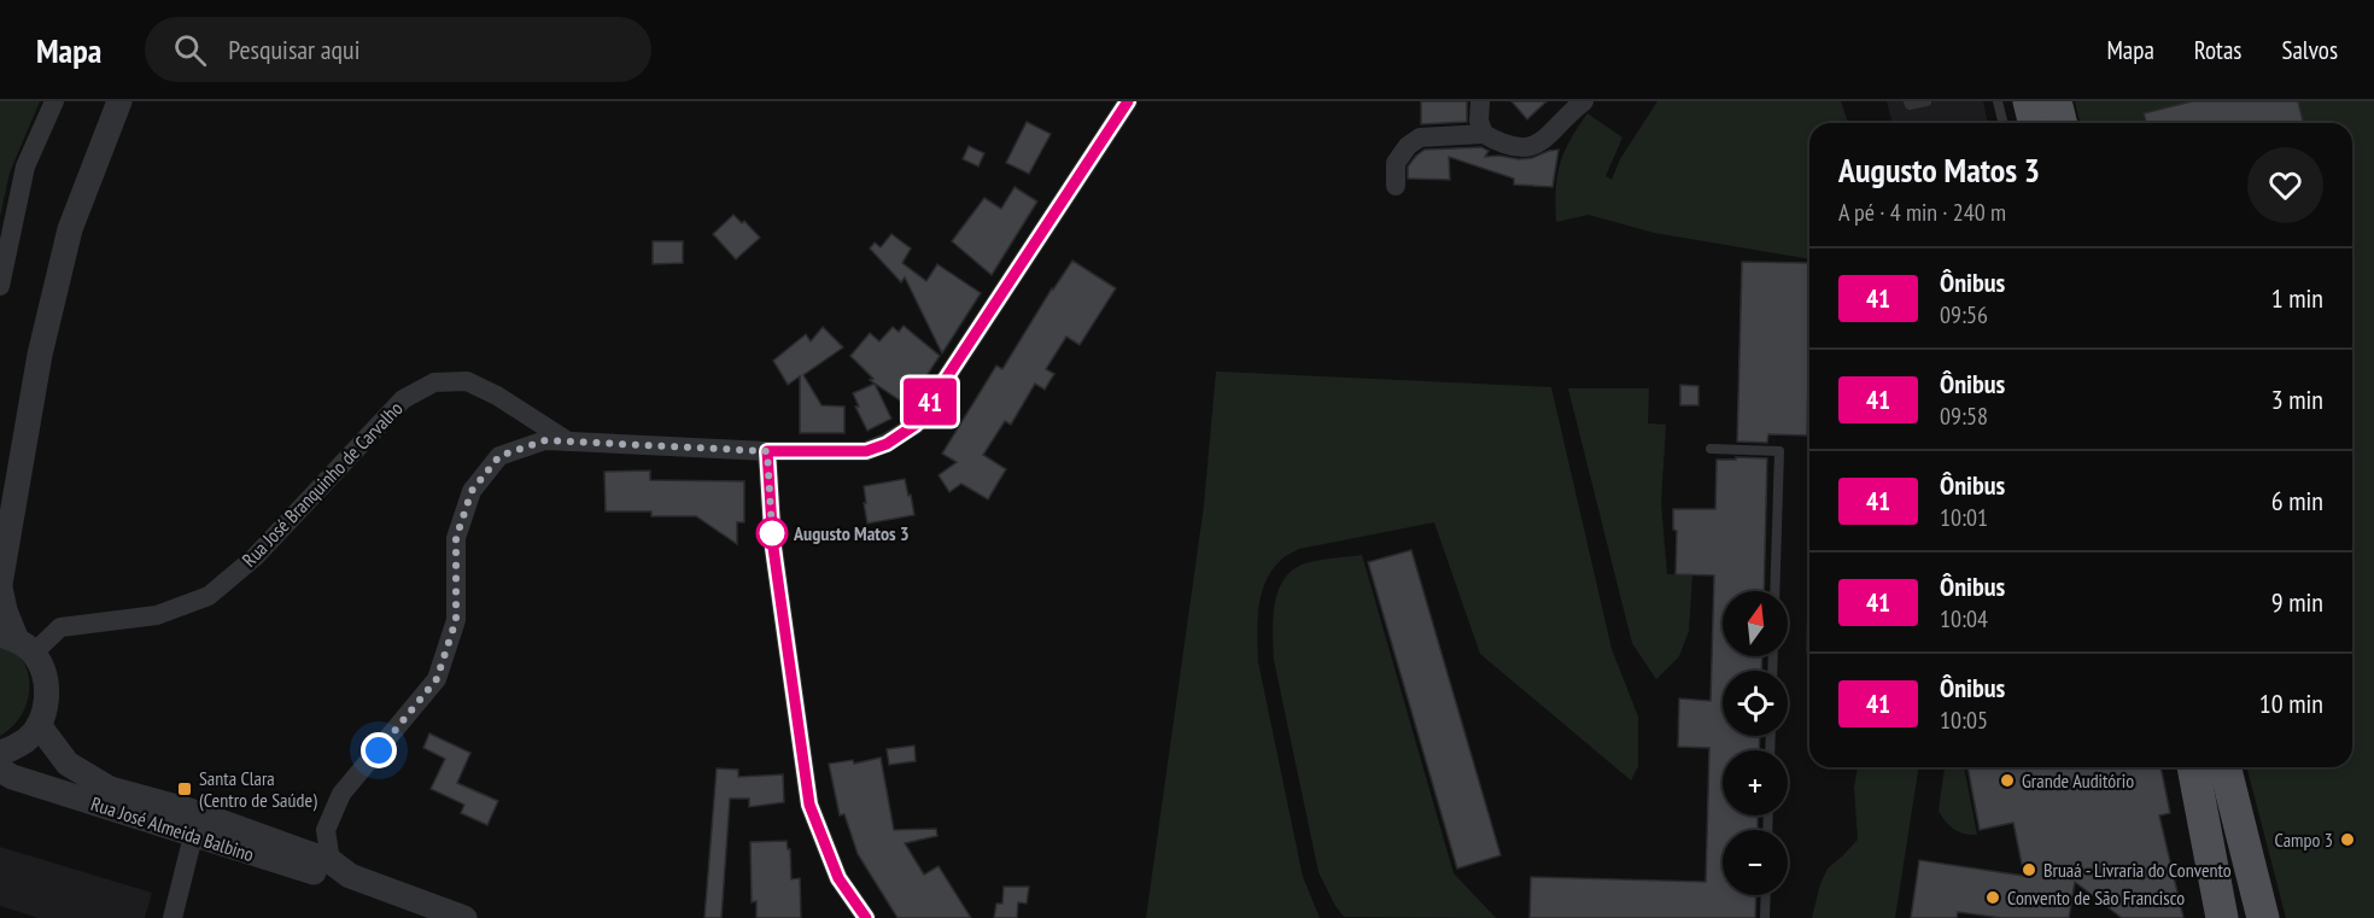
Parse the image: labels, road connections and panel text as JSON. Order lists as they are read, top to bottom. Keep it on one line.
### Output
{"streets":{"street":["Rua José Branquinho de Carvalho","Rua José Almeida Balbino"]},"places":{"other":["Augusto Matos 3","Grande Auditório","Campo 3","Bruaá - Livraria do Convento","Convento de São Francisco"],"transit":["Santa Clara (Centro de Saúde)"]},"lines":["bus line 41"],"north":"top","page":{"header":"Mapa","search":"Pesquisar aqui","nav":["Mapa","Rotas","Salvos"],"on_map":"41","heading":["Augusto Matos 3","A pé · 4 min · 240 m"],"list":[{"mark":"41","name":"Ônibus","note":"09:56","value":"1 min"},{"mark":"41","name":"Ônibus","note":"09:58","value":"3 min"},{"mark":"41","name":"Ônibus","note":"10:01","value":"6 min"},{"mark":"41","name":"Ônibus","note":"10:04","value":"9 min"},{"mark":"41","name":"Ônibus","note":"10:05","value":"10 min"}],"map_buttons":["+","−"]}}
